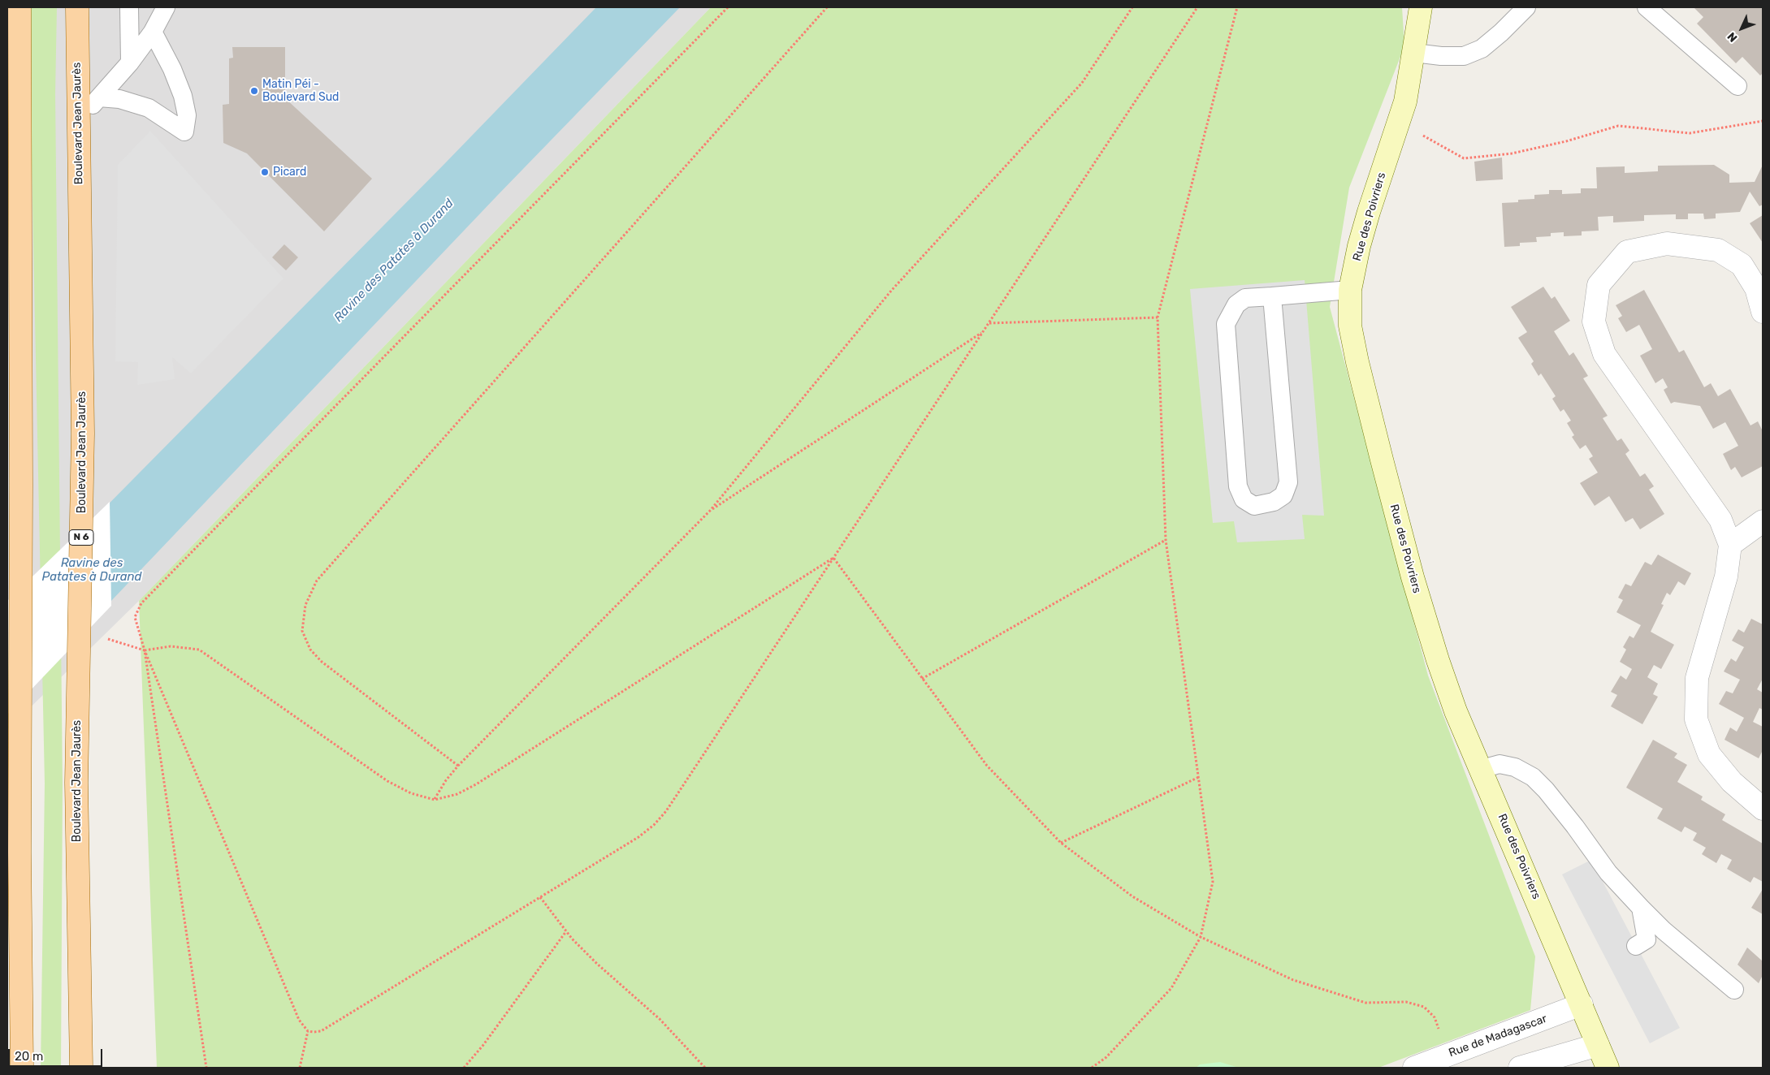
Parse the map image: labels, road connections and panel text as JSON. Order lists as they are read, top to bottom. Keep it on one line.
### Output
{"streets":{"main road":["Boulevard Jean Jaurès","N 6"],"street":["Rue des Poivriers","Rue de Madagascar"]},"crossings":[["Rue des Poivriers","Rue de Madagascar"]],"water":["Ravine des Patates à Durand"],"places":["Matin Péi - Boulevard Sud","Picard"],"scale_bar":"20 m","north":"bottom left"}
